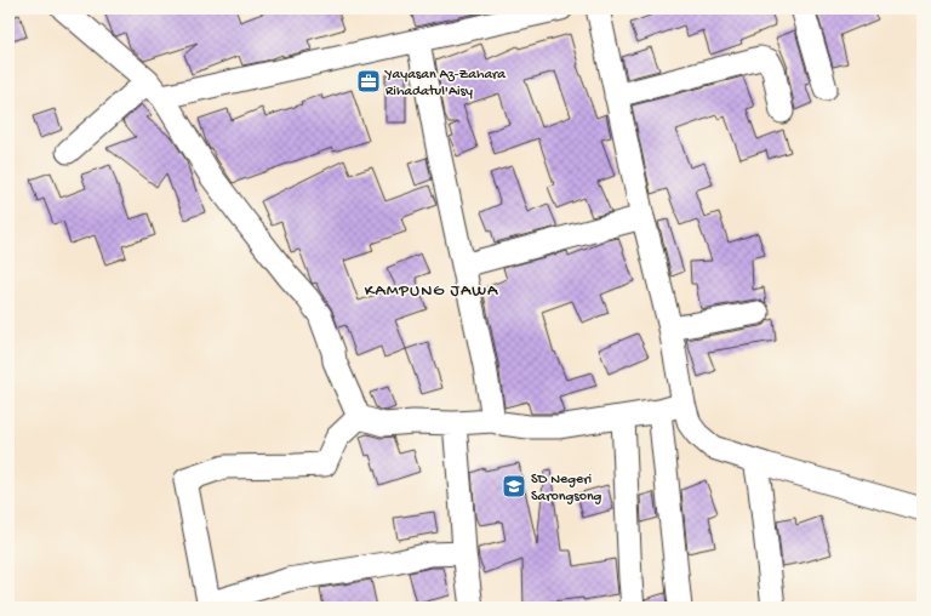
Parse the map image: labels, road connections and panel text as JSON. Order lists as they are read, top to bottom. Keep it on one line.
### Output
{"districts":["KAMPUNG JAWA"],"places":{"office":["Yayasan Az-Zahara Rihadatul'Aisy"],"school or university":["SD Negeri Sarongsong"]}}
